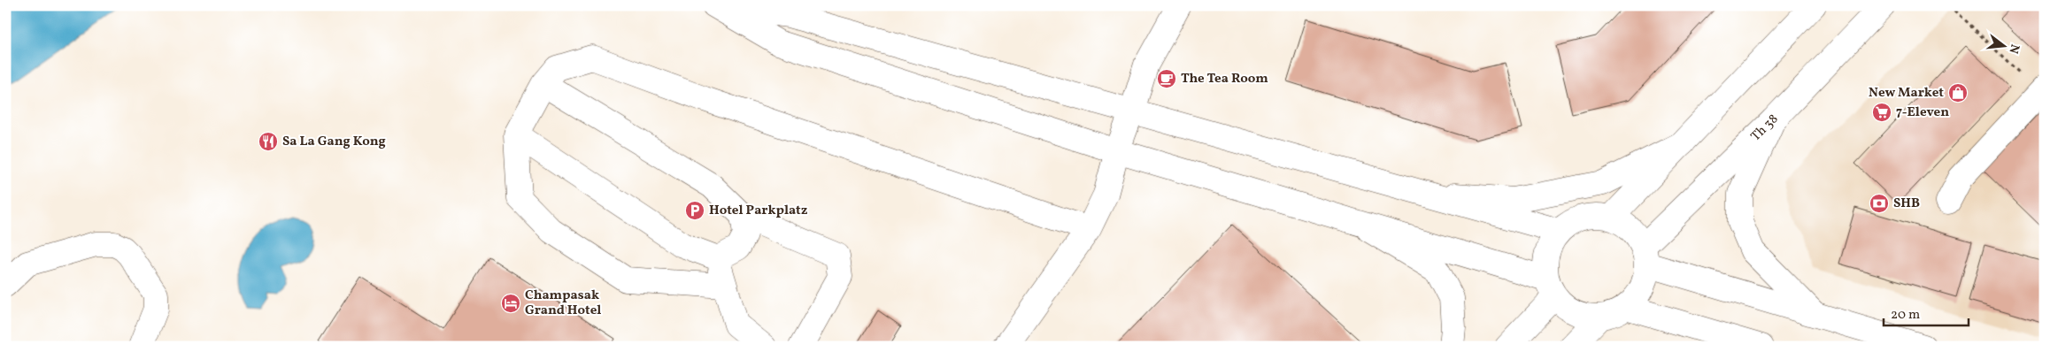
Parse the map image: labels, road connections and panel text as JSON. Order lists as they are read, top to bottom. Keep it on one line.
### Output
{"streets":{"main road":["Th 38"]},"places":{"cafe":["The Tea Room"],"shop":["New Market"],"supermarket":["7-Eleven"],"restaurant":["Sa La Gang Kong"],"bank":["SHB"],"parking":["Hotel Parkplatz"],"hotel":["Champasak Grand Hotel"]},"scale_bar":"20 m","north":"right"}
